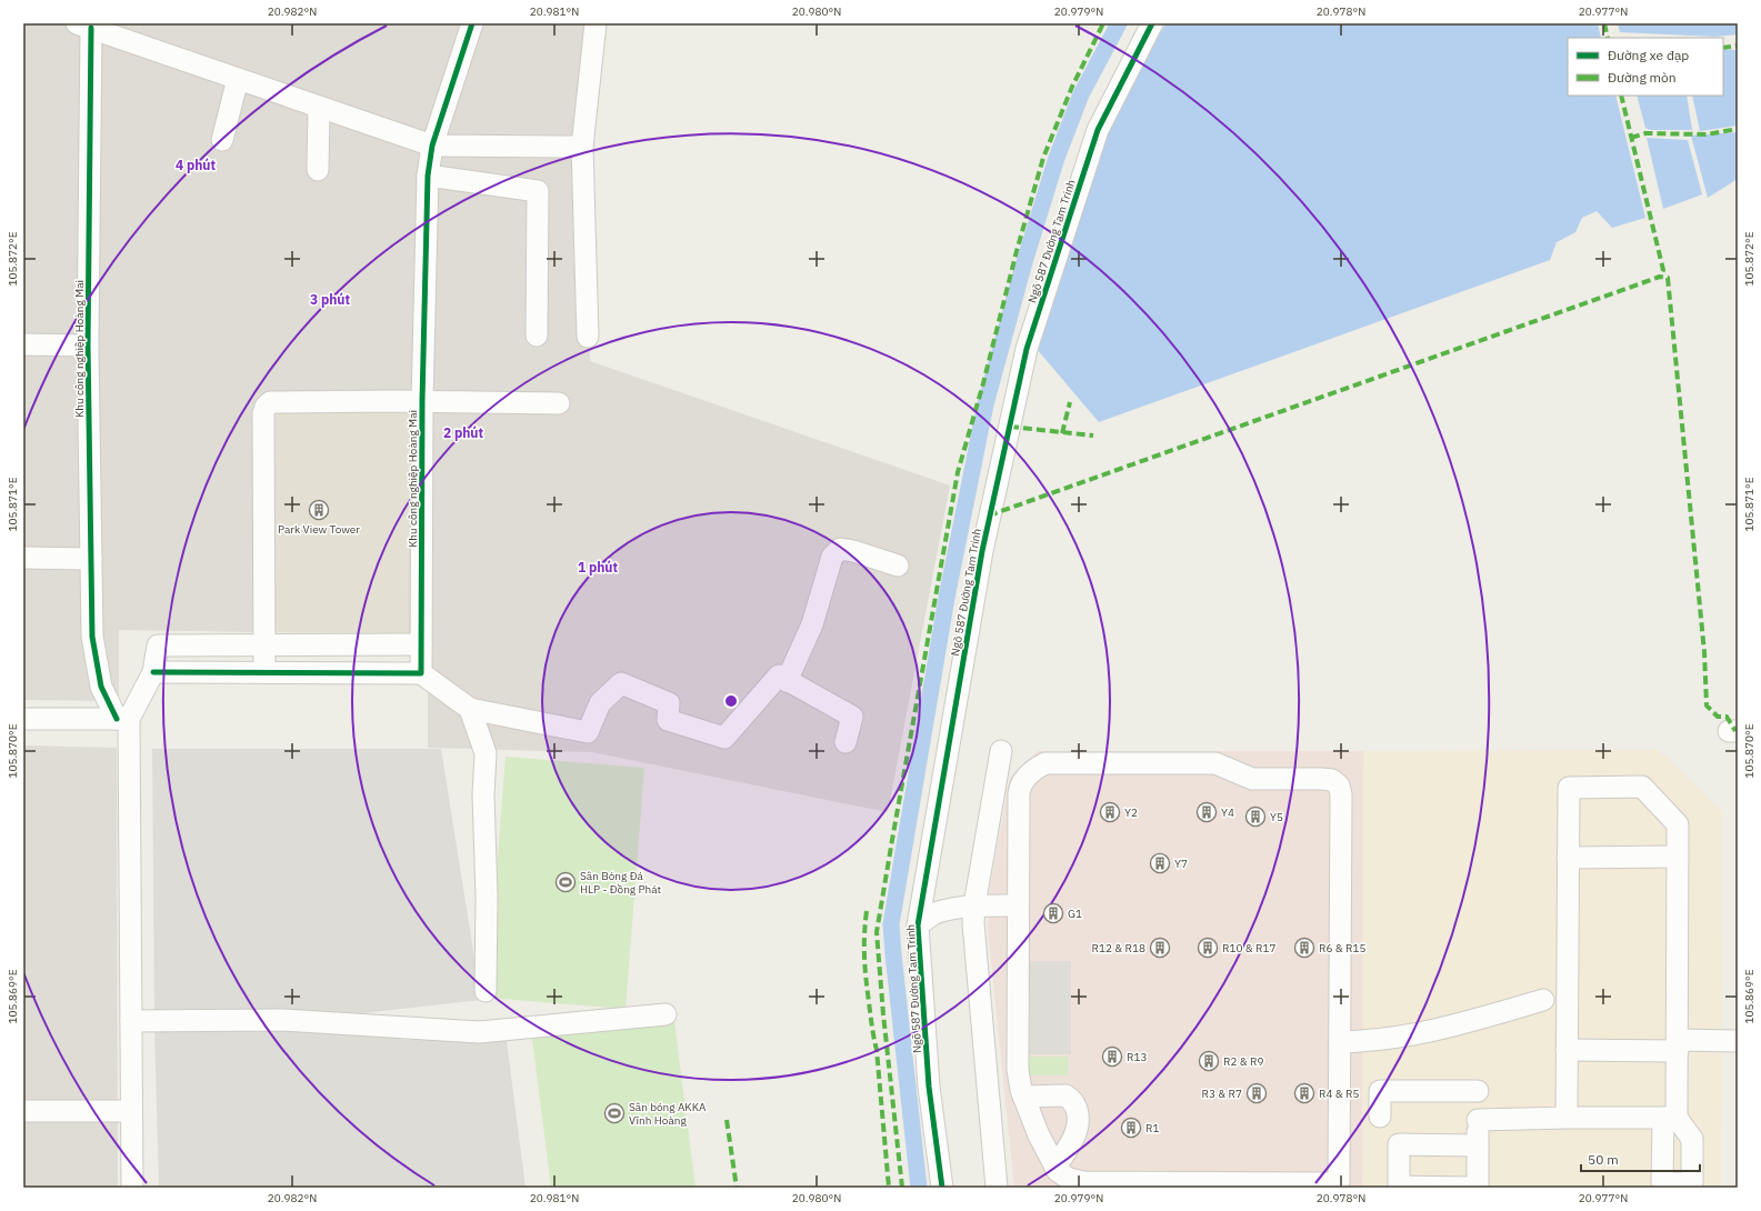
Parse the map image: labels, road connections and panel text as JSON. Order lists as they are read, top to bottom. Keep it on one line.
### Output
{"streets":{"street":["Ngõ 587 Đường Tam Trinh","Khu công nghiệp Hoàng Mai"]},"places":{"building":["Park View Tower","Y2","Y4","Y5","Y7","G1","R12 & R18","R10 & R17","R6 & R15","R13","R2 & R9","R3 & R7","R4 & R5","R1"],"sports":["Sân Bóng Đá HLP - Đồng Phát","Sân bóng AKKA Vĩnh Hoàng"]},"legend":["Đường xe đạp","Đường mòn"],"scale_bar":"50 m","coordinates":["20.982°N","20.981°N","20.980°N","20.979°N","20.978°N","20.977°N","105.872°E","105.871°E","105.870°E","105.869°E"],"rings":["4 phút","3 phút","2 phút","1 phút"]}
